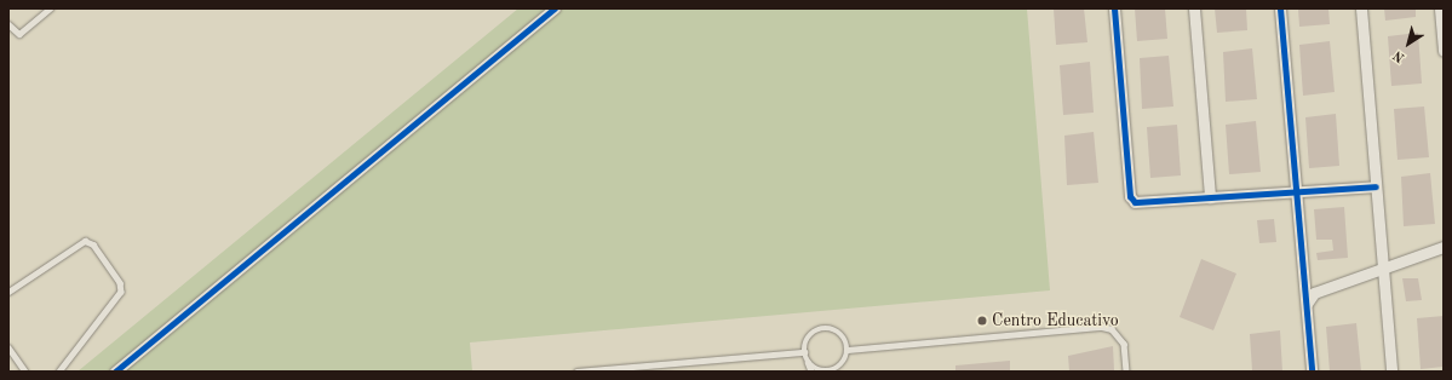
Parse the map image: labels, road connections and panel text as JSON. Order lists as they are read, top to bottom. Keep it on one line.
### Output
{"places":["Centro Educativo"],"north":"bottom left"}
